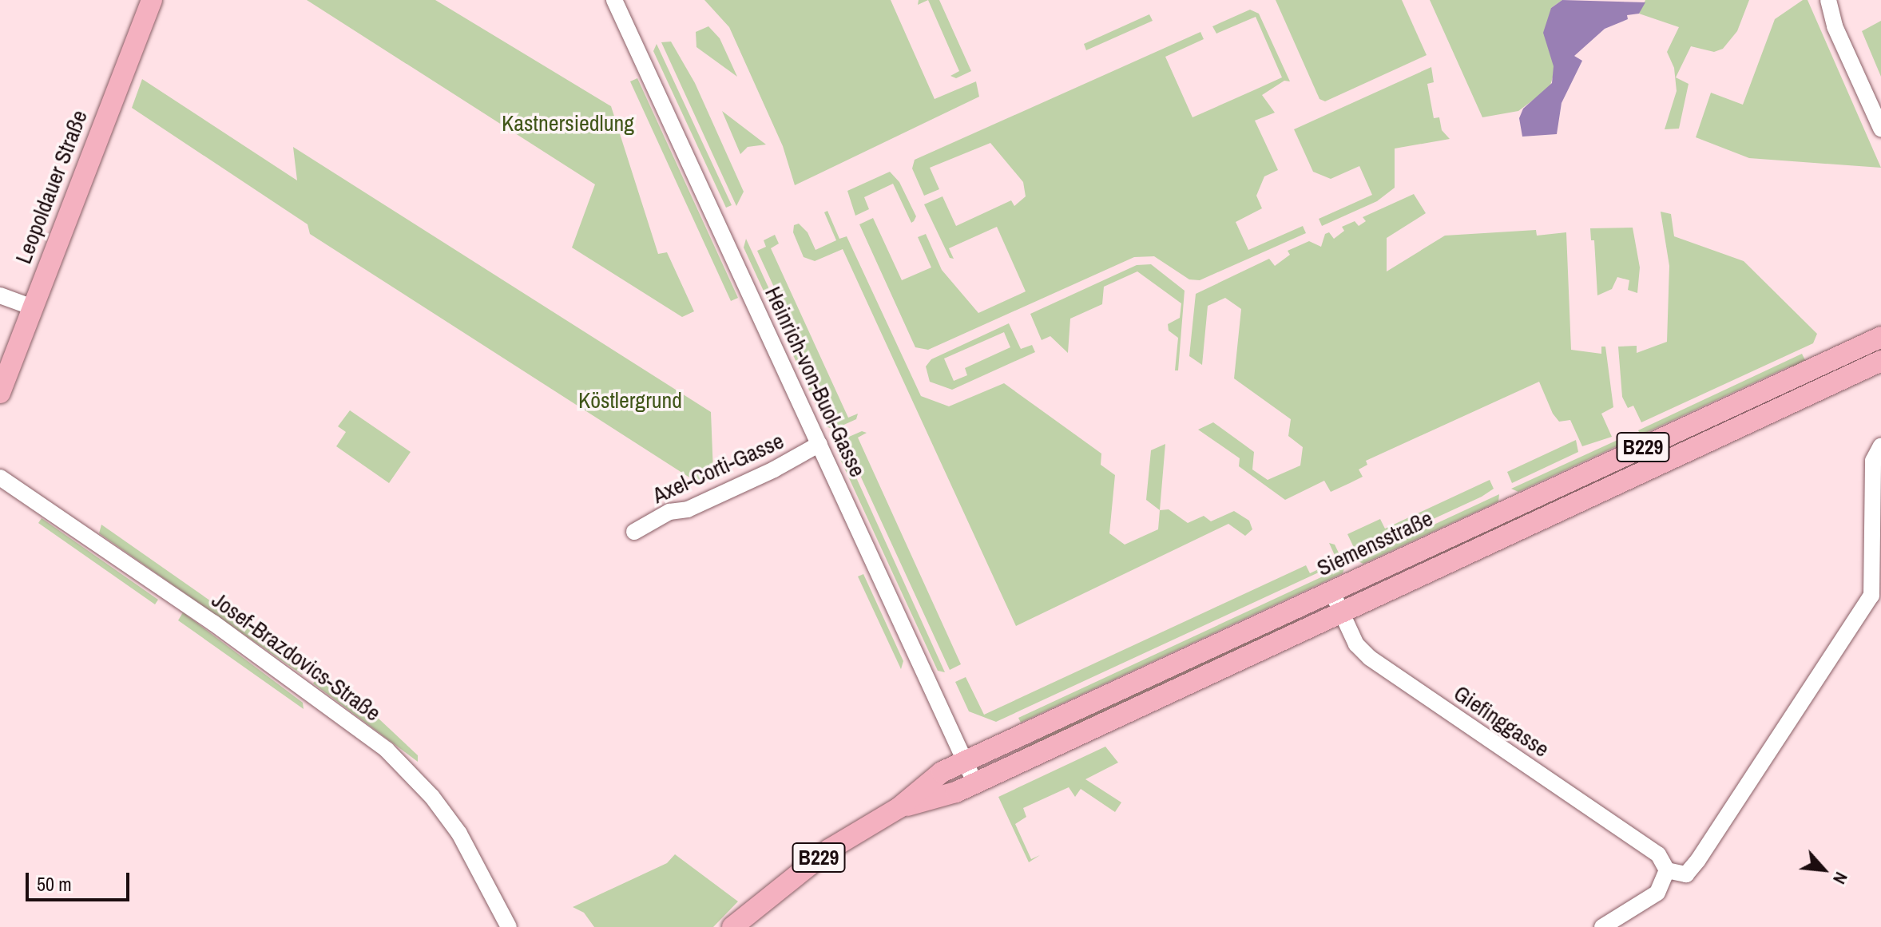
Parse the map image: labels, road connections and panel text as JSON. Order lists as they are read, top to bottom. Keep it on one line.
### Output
{"streets":{"main road":["Leopoldauer Straße","B229","Siemensstraße"],"street":["Heinrich-von-Buol-Gasse","Axel-Corti-Gasse","Josef-Brazdovics-Straße","Giefinggasse"]},"crossings":[["Heinrich-von-Buol-Gasse","Axel-Corti-Gasse"],["Heinrich-von-Buol-Gasse","Siemensstraße"],["Siemensstraße","Giefinggasse"]],"parks":["Kastnersiedlung","Köstlergrund"],"scale_bar":"50 m","north":"bottom right"}
